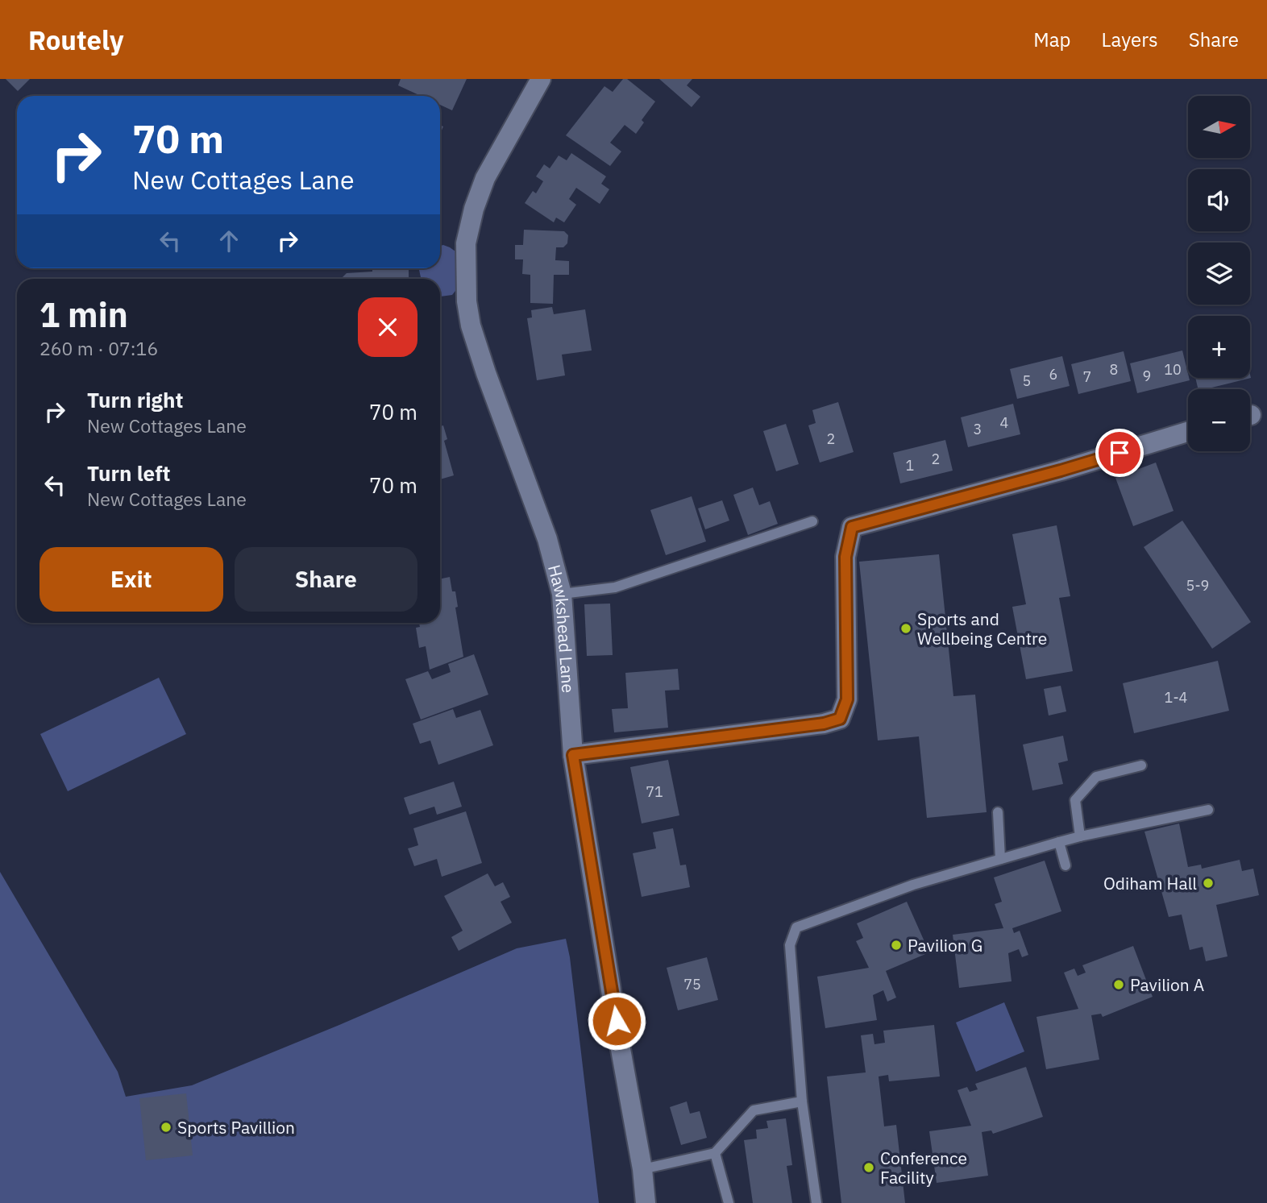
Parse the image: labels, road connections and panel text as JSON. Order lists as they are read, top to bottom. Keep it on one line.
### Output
{"streets":{"street":["Hawkshead Lane"]},"places":["Sports and Wellbeing Centre","Odiham Hall","Pavilion G","Pavilion A","Sports Pavillion","Conference Facility"],"house_numbers":["8","10","6","9","7","5","4","3","2","2","1","5-9","1-4","71","75"],"north":"right","page":{"header":"Routely","nav":["Map","Layers","Share"],"map_buttons":["+","−"],"turn":["70 m","New Cottages Lane"],"heading":["1 min","260 m · 07:16"],"list":[{"name":"Turn right","note":"New Cottages Lane","value":"70 m"},{"name":"Turn left","note":"New Cottages Lane","value":"70 m"}],"buttons":["Exit","Share"]}}
